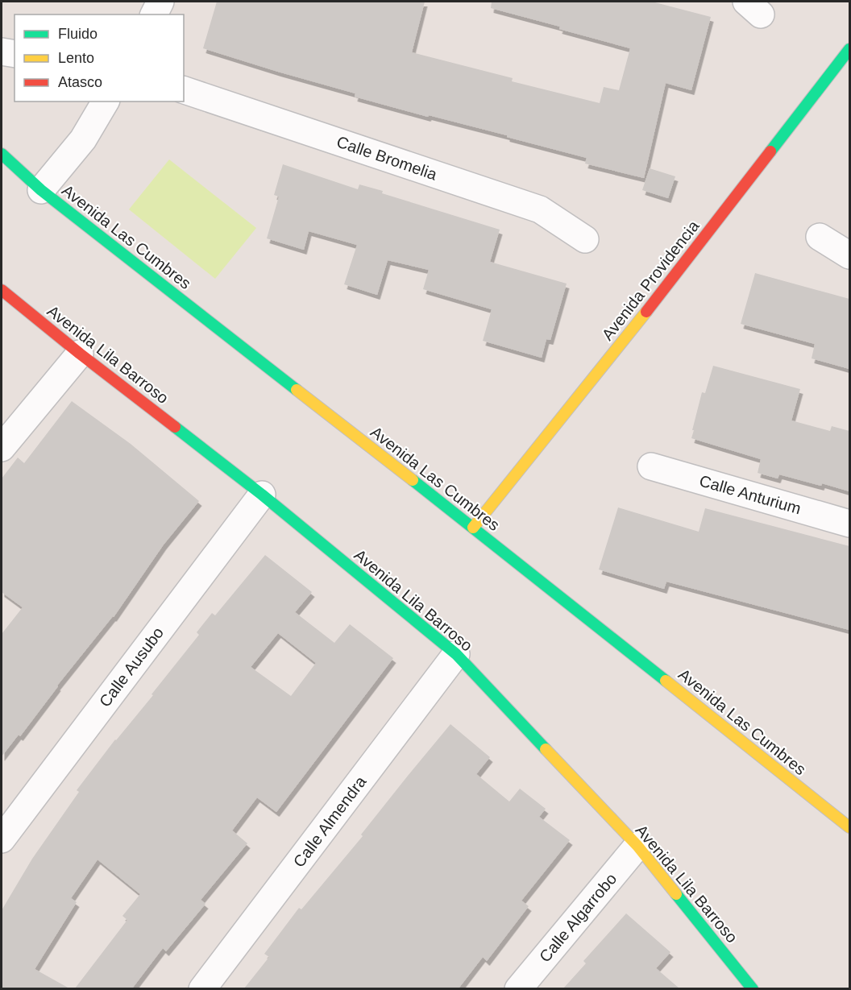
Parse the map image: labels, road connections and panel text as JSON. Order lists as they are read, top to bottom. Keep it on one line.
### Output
{"streets":{"street":["Calle Bromelia","Avenida Las Cumbres","Avenida Providencia","Avenida Lila Barroso","Calle Anturium","Calle Ausubo","Calle Almendra","Calle Algarrobo"]},"crossings":[["Avenida Las Cumbres","Avenida Providencia"],["Avenida Lila Barroso","Calle Ausubo"],["Avenida Lila Barroso","Calle Almendra"],["Avenida Lila Barroso","Calle Algarrobo"]],"legend":["Fluido","Lento","Atasco"]}
